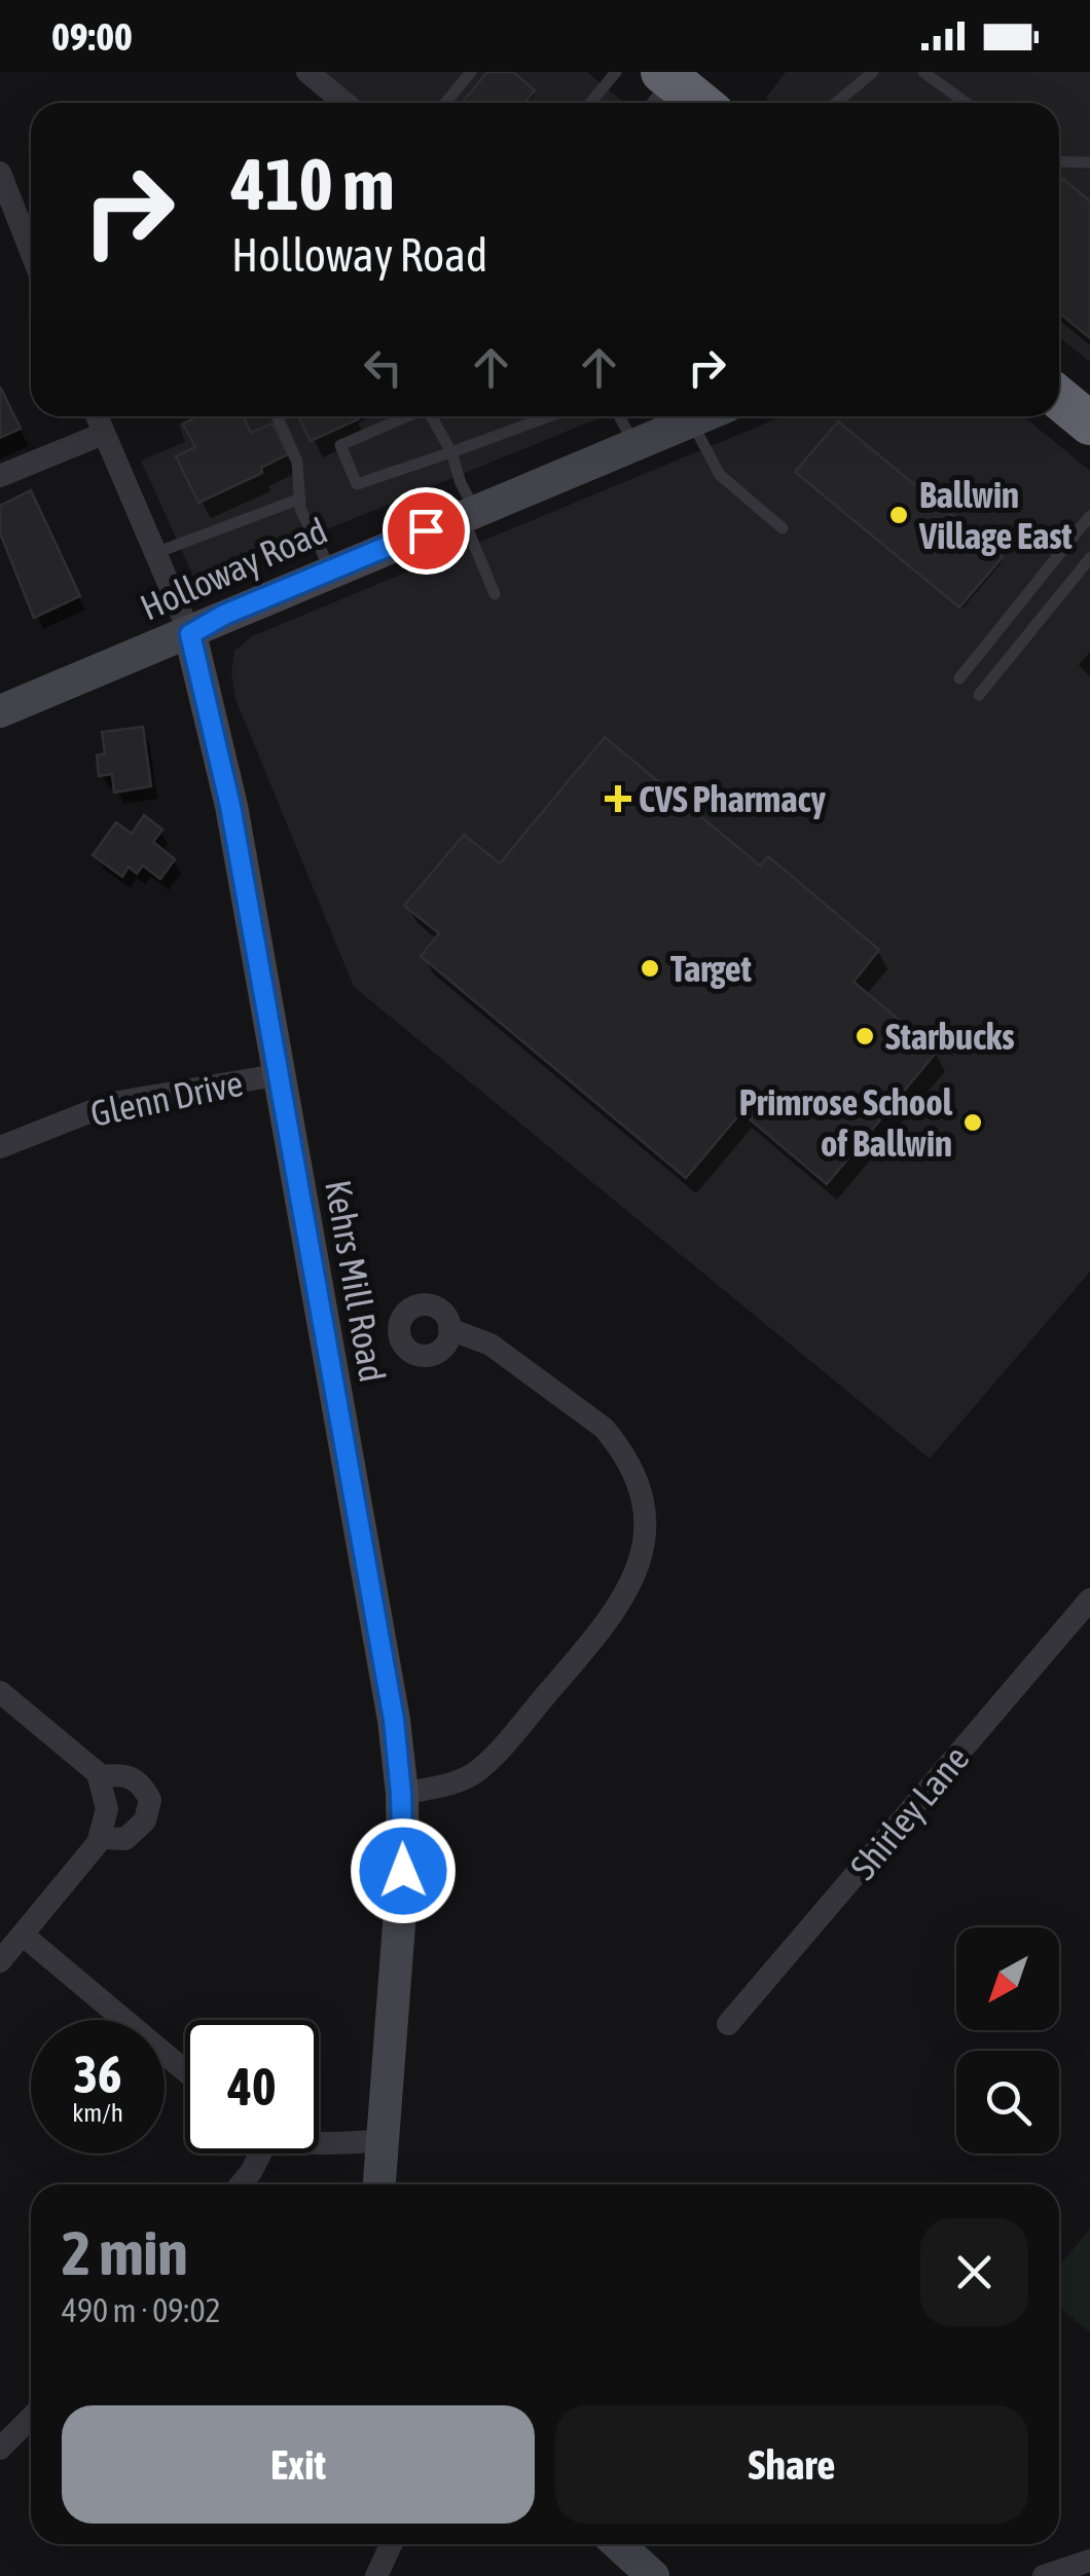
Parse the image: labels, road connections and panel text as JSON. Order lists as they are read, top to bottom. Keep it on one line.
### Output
{"streets":{"street":["Holloway Road","Glenn Drive","Kehrs Mill Road","Shirley Lane"]},"crossings":[["Holloway Road","Kehrs Mill Road"],["Glenn Drive","Kehrs Mill Road"]],"places":{"other":["Ballwin Village East","Target","Starbucks","Primrose School of Ballwin"],"health":["CVS Pharmacy"]},"north":"bottom left","page":{"status":"09:00","turn":["410 m","Holloway Road"],"speed":"36 km/h","limit":"40","heading":["2 min","490 m · 09:02"],"buttons":["Exit","Share"]}}
